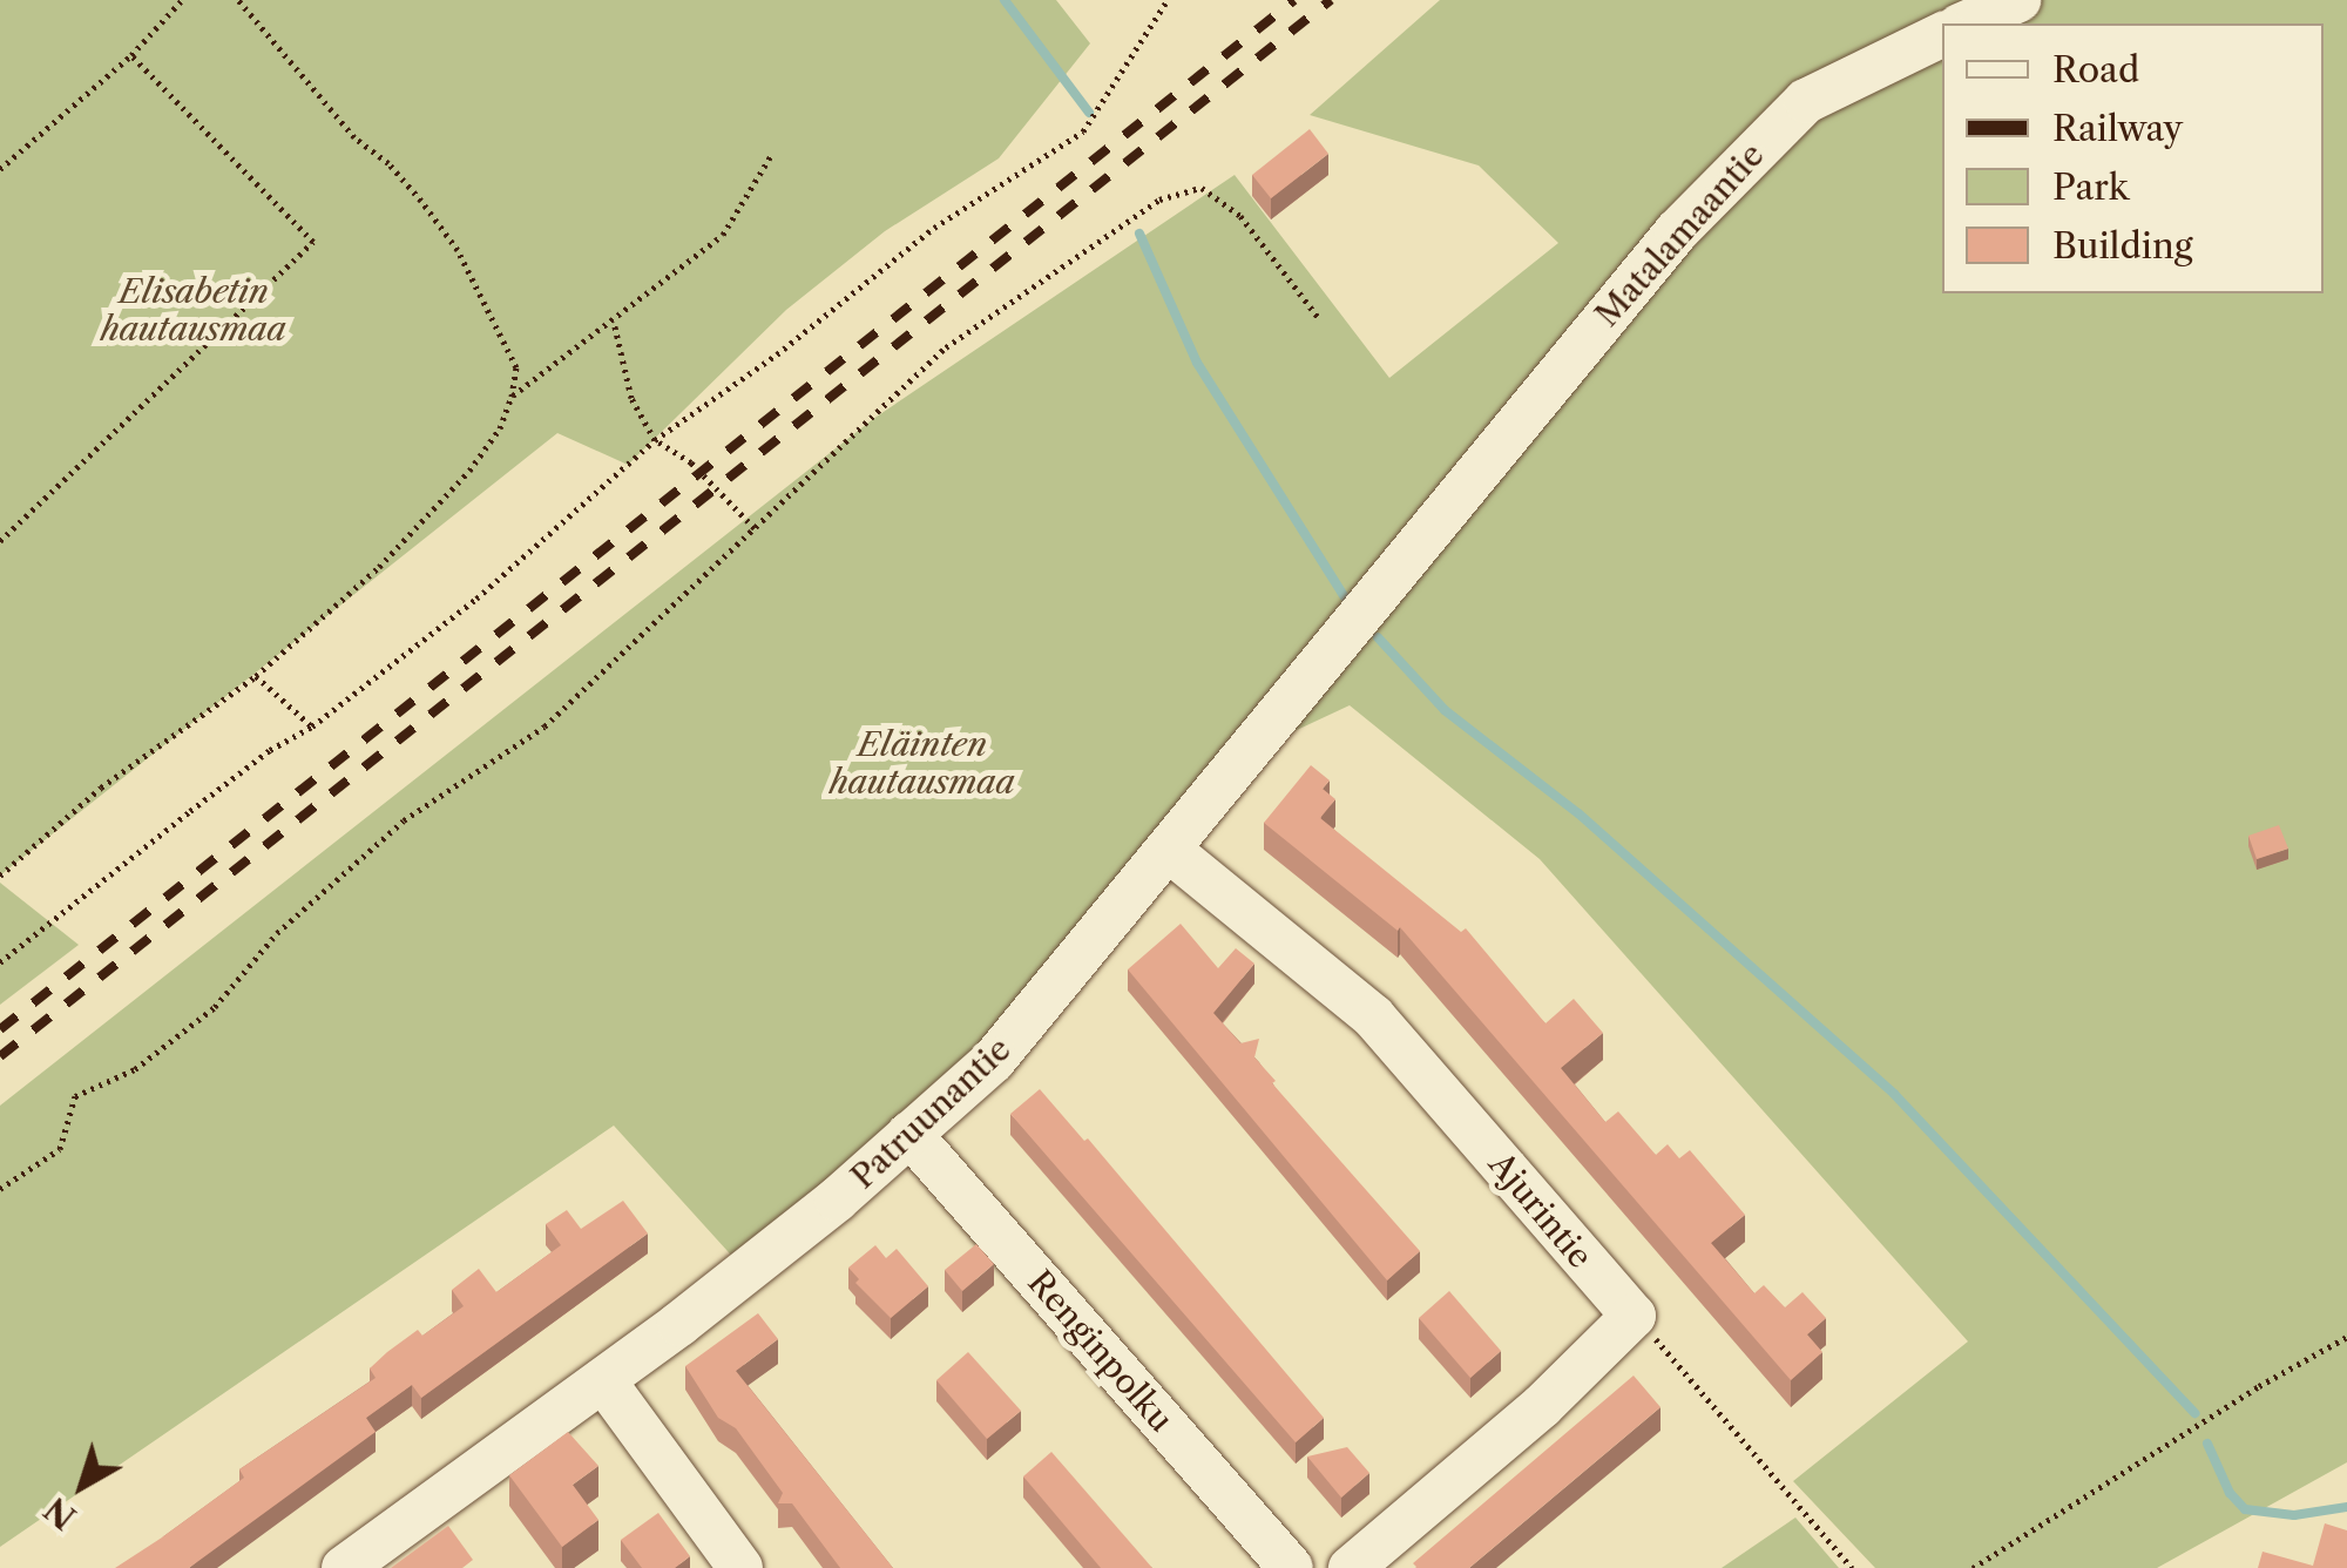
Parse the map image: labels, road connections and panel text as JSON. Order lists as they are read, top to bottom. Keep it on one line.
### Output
{"streets":{"street":["Matalamaantie","Patruunantie","Ajurintie","Renginpolku"]},"crossings":[["Matalamaantie","Patruunantie"],["Patruunantie","Ajurintie"],["Patruunantie","Renginpolku"]],"parks":["Elisabetin hautausmaa","Eläinten hautausmaa"],"legend":["Road","Railway","Park","Building"],"north":"bottom left"}
